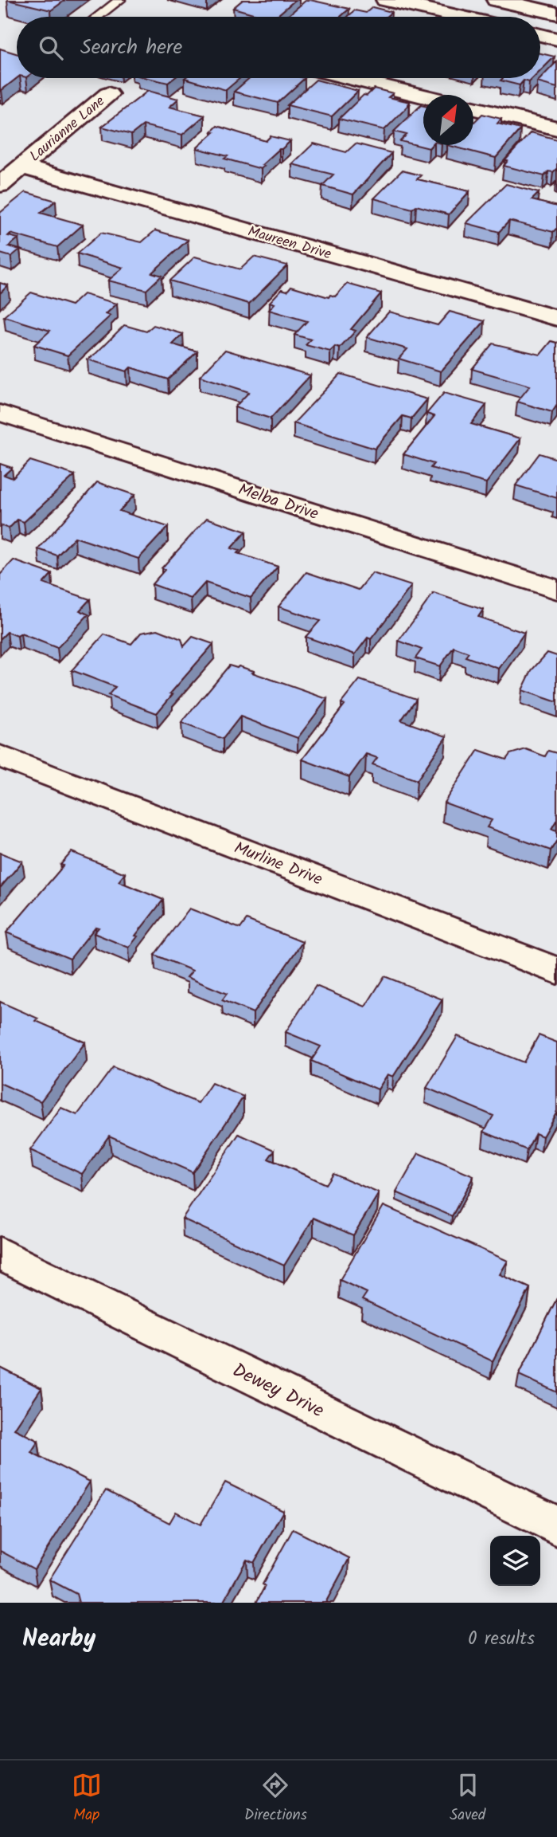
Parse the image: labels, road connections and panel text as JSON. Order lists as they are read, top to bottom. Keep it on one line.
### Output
{"streets":{"street":["Laurianne Lane","Maureen Drive","Melba Drive","Murline Drive","Dewey Drive"]},"crossings":[["Laurianne Lane","Maureen Drive"]],"north":"top right","page":{"search":"Search here","heading":["Nearby","0 results"],"nav":["Map","Directions","Saved"]}}
